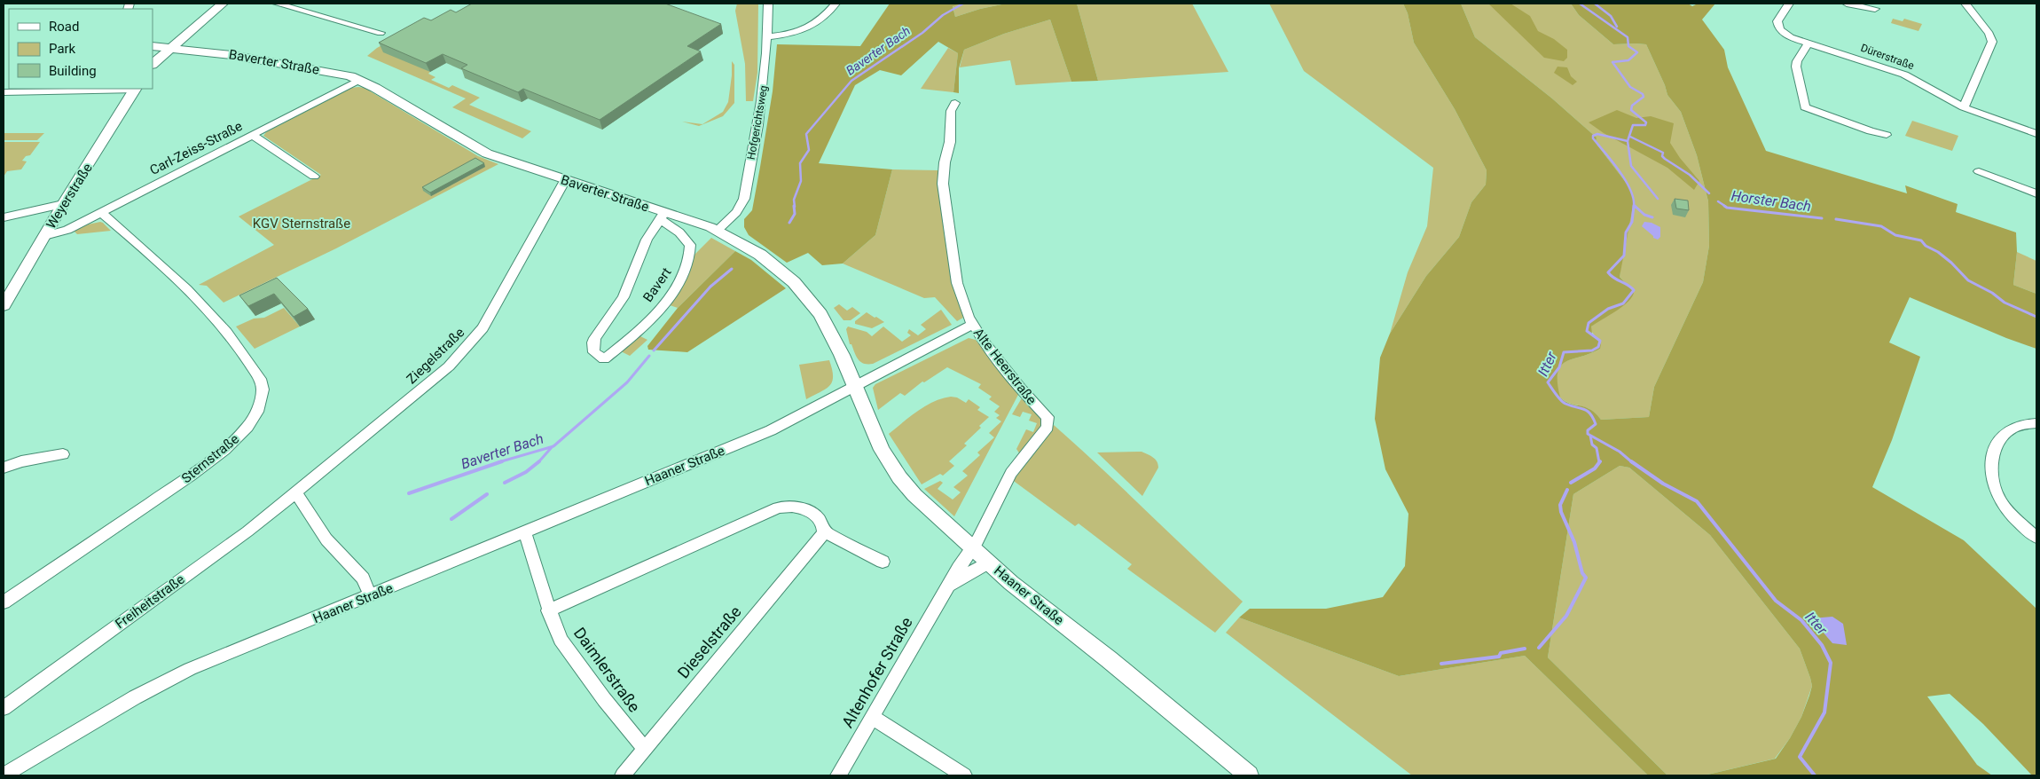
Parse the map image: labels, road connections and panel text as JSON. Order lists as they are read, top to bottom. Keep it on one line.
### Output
{"streets":{"main road":["Baverter Straße","Weyerstraße","Haaner Straße"],"street":["Dürerstraße","Hofgerichtsweg","Carl-Zeiss-Straße","Bavert","Ziegelstraße","Alte Heerstraße","Sternstraße","Freiheitstraße","Dieselstraße","Daimlerstraße","Altenhofer Straße"]},"crossings":[["Baverter Straße","Hofgerichtsweg"],["Baverter Straße","Carl-Zeiss-Straße"],["Baverter Straße","Bavert"],["Baverter Straße","Ziegelstraße"],["Baverter Straße","Haaner Straße"],["Carl-Zeiss-Straße","Weyerstraße"],["Carl-Zeiss-Straße","Sternstraße"],["Ziegelstraße","Freiheitstraße"],["Alte Heerstraße","Haaner Straße"],["Alte Heerstraße","Altenhofer Straße"],["Haaner Straße","Daimlerstraße"],["Haaner Straße","Altenhofer Straße"],["Dieselstraße","Daimlerstraße"]],"water":["Baverter Bach","Horster Bach","Itter"],"parks":["KGV Sternstraße"],"legend":["Road","Park","Building"]}
